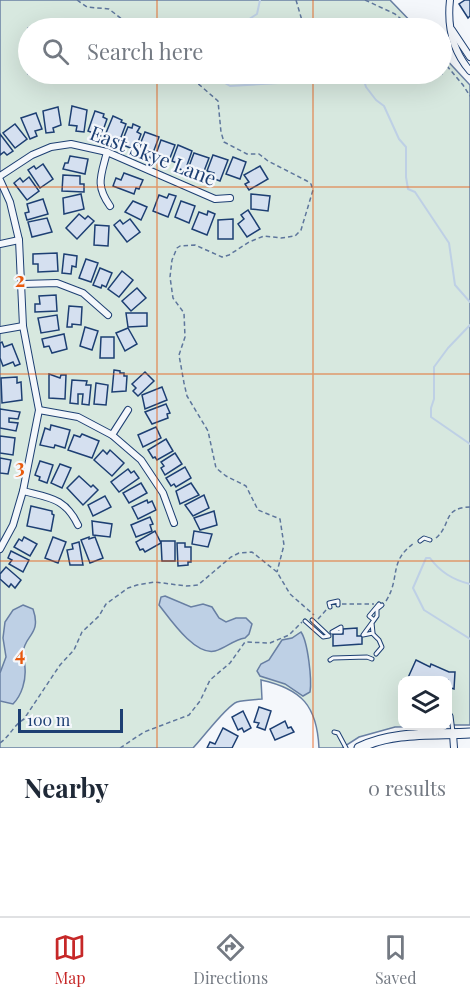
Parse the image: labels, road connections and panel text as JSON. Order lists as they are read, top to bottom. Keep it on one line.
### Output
{"streets":{"street":["East Skye Lane"]},"scale_bar":"100 m","page":{"search":"Search here","scale":"100 m","heading":["Nearby","0 results"],"nav":["Map","Directions","Saved"]},"grid":{"rows":["2","3","4"]}}
